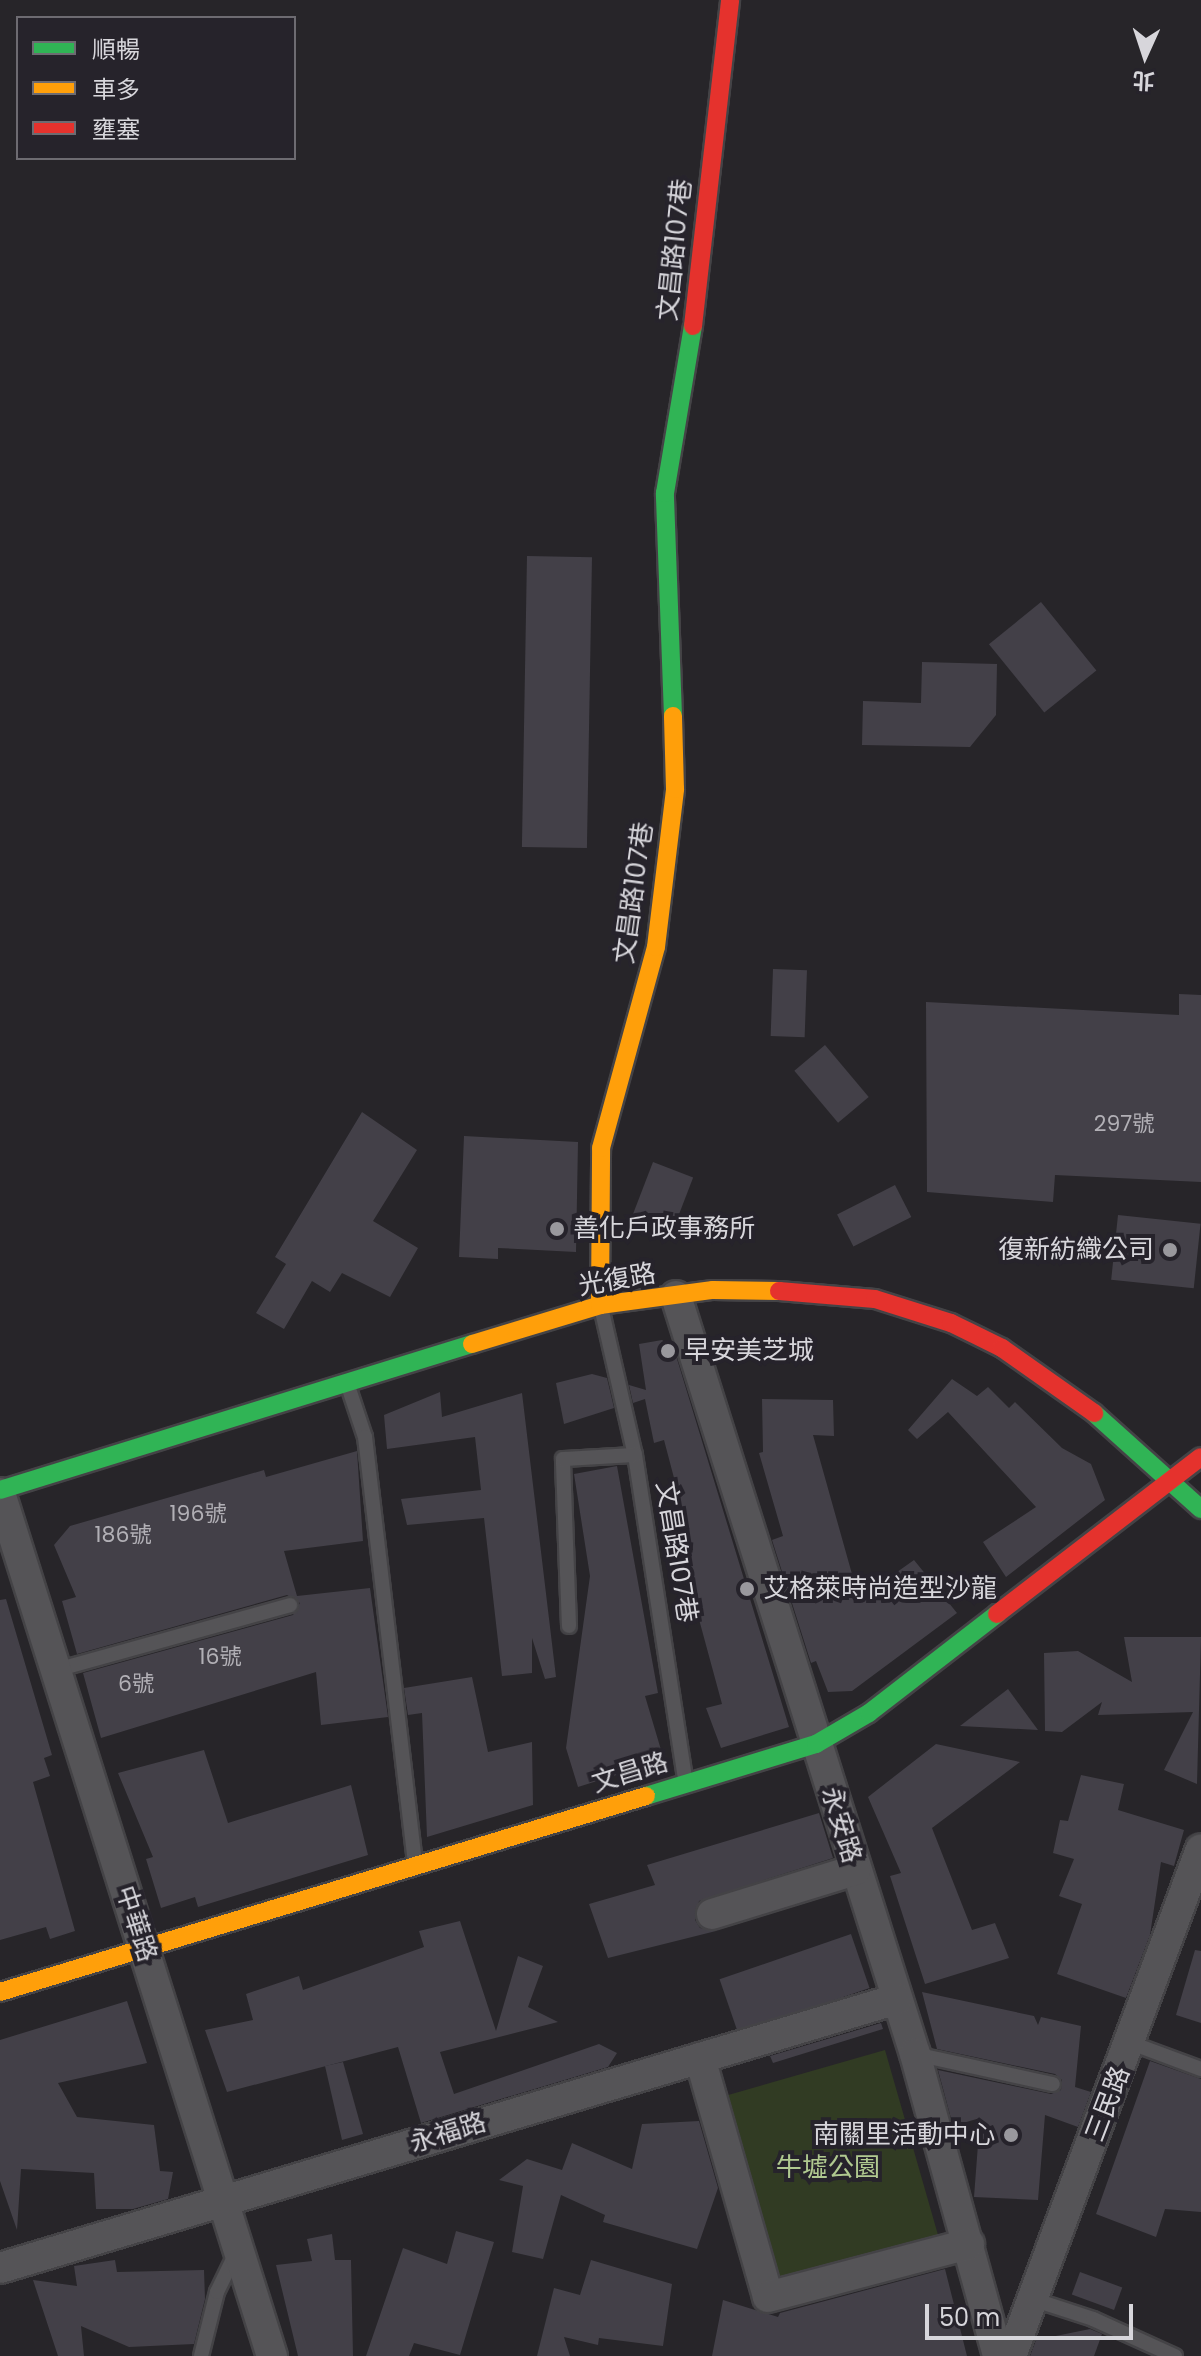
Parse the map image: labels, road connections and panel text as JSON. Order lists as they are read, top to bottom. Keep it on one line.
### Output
{"streets":{"street":["文昌路107巷","光復路","文昌路","永安路","中華路","三民路","永福路"]},"crossings":[["文昌路107巷","光復路"],["文昌路107巷","文昌路"],["光復路","文昌路"],["光復路","永安路"],["光復路","中華路"],["文昌路","永安路"],["文昌路","中華路"],["永安路","永福路"],["中華路","永福路"]],"parks":["牛墟公園"],"places":["善化戶政事務所","復新紡織公司","早安美芝城","艾格萊時尚造型沙龍","南關里活動中心"],"house_numbers":["297號","196號","186號","16號","6號"],"legend":["順暢","車多","壅塞"],"scale_bar":"50 m","north":"bottom"}
